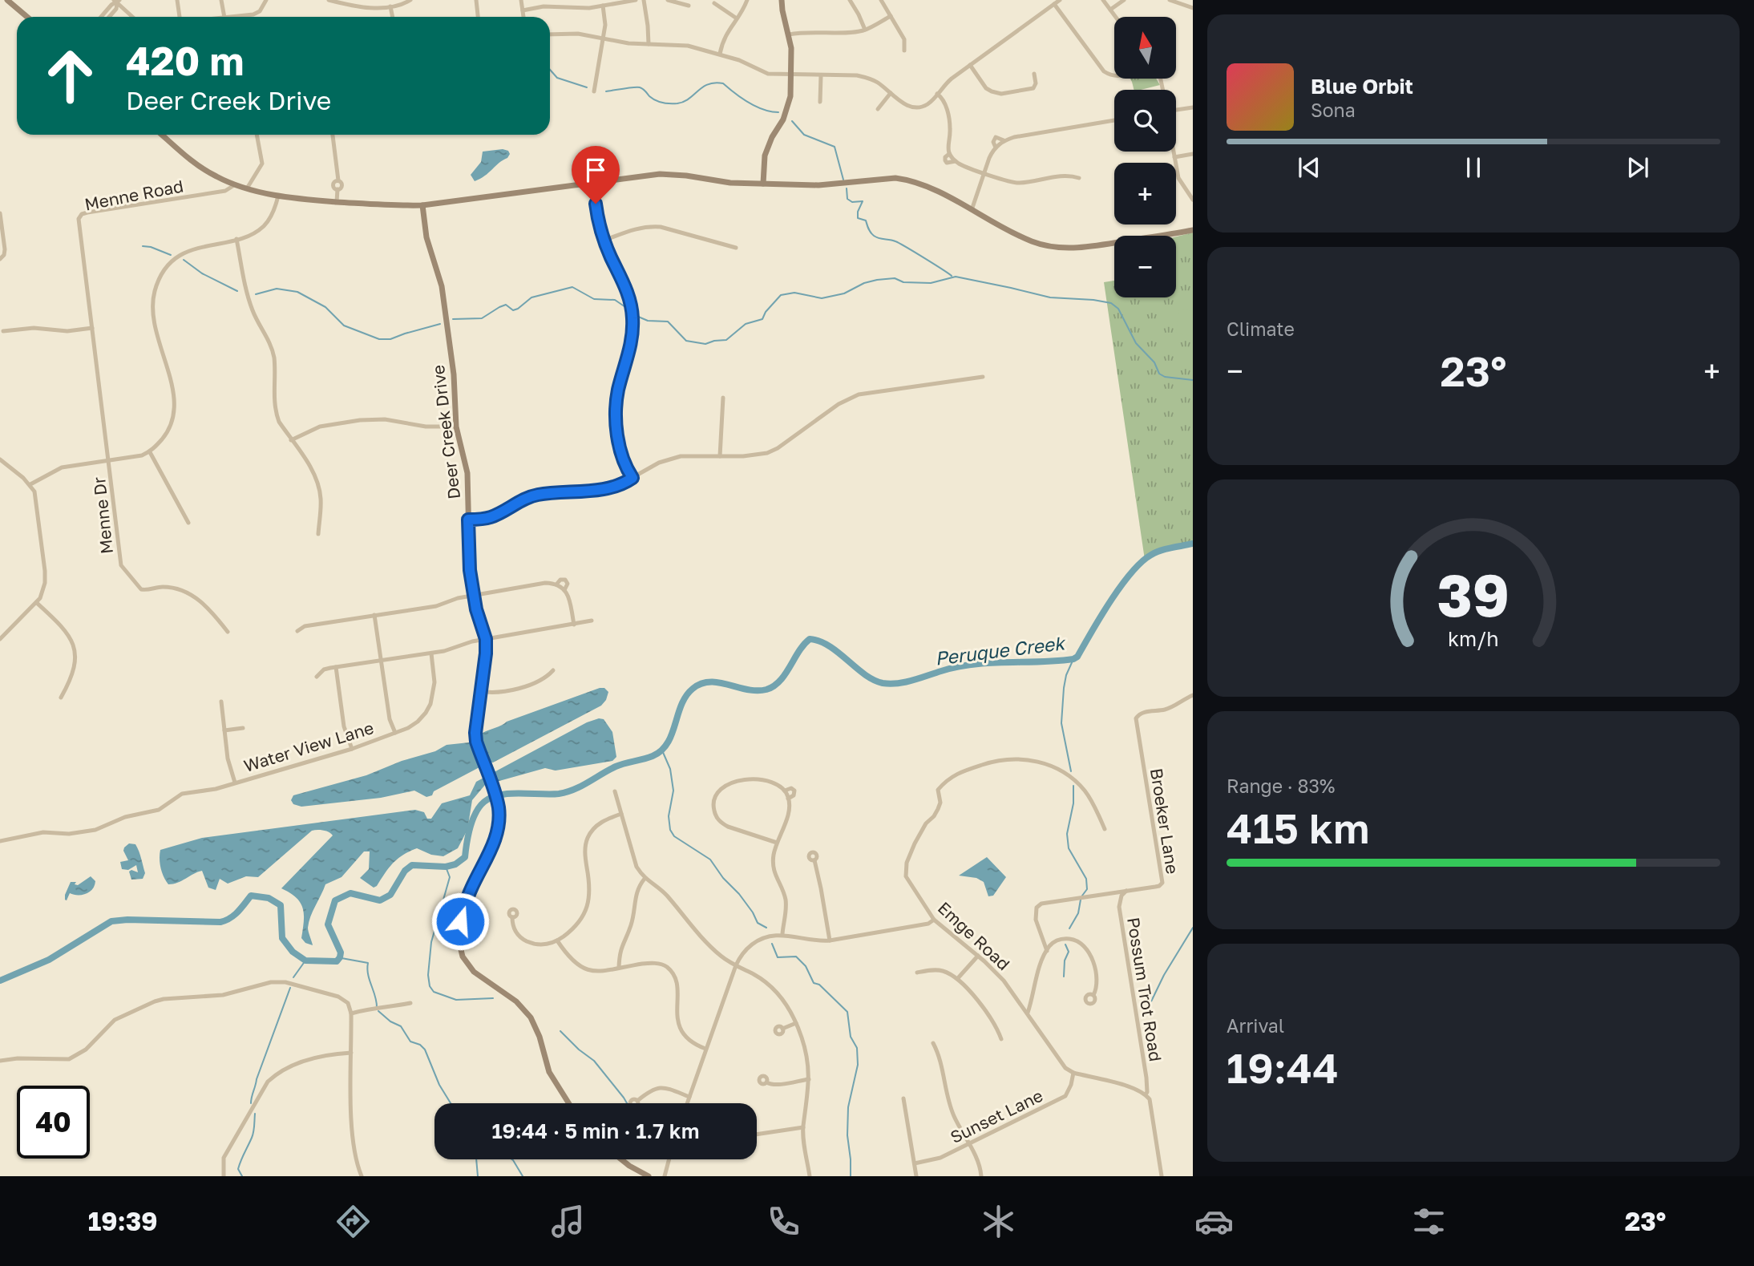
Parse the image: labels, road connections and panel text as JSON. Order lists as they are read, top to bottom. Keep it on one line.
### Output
{"streets":{"street":["Menne Road","Deer Creek Drive","Menne Dr","Water View Lane","Broeker Lane","Emge Road","Possum Trot Road","Sunset Lane"]},"crossings":[["Menne Road","Menne Dr"],["Broeker Lane","Possum Trot Road"],["Emge Road","Sunset Lane"]],"water":["Peruque Creek"],"north":"top","page":{"map_buttons":["+","−"],"turn":["420 m","Deer Creek Drive"],"song":["Blue Orbit","Sona"],"tile":["Climate",["Range · 83%","415 km"],["Arrival","19:44"]],"heat":["−","23°","+"],"limit":"40","trip":"19:44 · 5 min · 1.7 km","tabs":["19:39","23°"],"gauge":["39","km/h"]}}
